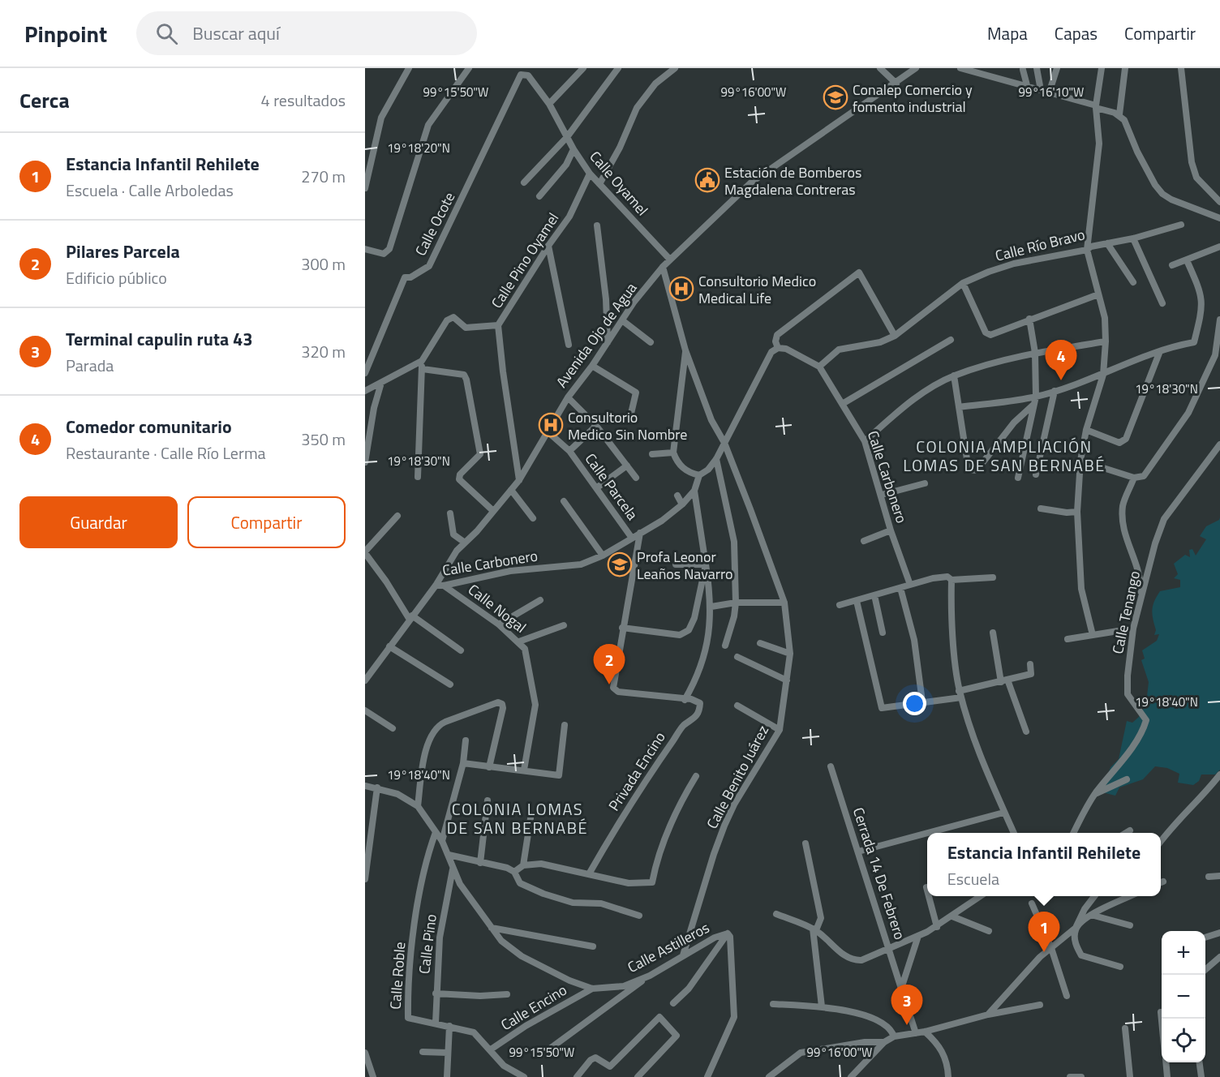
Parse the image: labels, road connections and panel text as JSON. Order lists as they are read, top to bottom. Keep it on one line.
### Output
{"streets":{"street":["Calle Oyamel","Calle Ocote","Calle Río Bravo","Calle Pino Oyamel","Avenida Ojo de Agua","Calle Carbonero","Calle Parcela","Calle Nogal","Calle Tenango","Privada Encino","Calle Benito Juárez","Cerrada 14 De Febrero","Calle Pino","Calle Astilleros","Calle Roble","Calle Encino"]},"crossings":[["Calle Oyamel","Calle Ocote"],["Calle Oyamel","Calle Pino Oyamel"],["Calle Oyamel","Avenida Ojo de Agua"],["Calle Río Bravo","Calle Carbonero"],["Calle Pino Oyamel","Avenida Ojo de Agua"],["Avenida Ojo de Agua","Calle Carbonero"],["Avenida Ojo de Agua","Calle Parcela"],["Calle Carbonero","Calle Parcela"],["Calle Carbonero","Calle Nogal"],["Calle Benito Juárez","Calle Astilleros"],["Calle Pino","Calle Astilleros"],["Calle Pino","Calle Roble"],["Calle Astilleros","Calle Roble"],["Calle Astilleros","Calle Encino"],["Calle Roble","Calle Encino"]],"districts":["COLONIA AMPLIACIÓN LOMAS DE SAN BERNABÉ","COLONIA LOMAS DE SAN BERNABÉ"],"places":{"school or university":["Conalep Comercio y fomento industrial","Profa Leonor Leaños Navarro"],"public building":["Estación de Bomberos Magdalena Contreras"],"hospital":["Consultorio Medico Medical Life","Consultorio Medico Sin Nombre"]},"page":{"header":"Pinpoint","search":"Buscar aquí","nav":["Mapa","Capas","Compartir"],"heading":["Cerca","4 resultados"],"list":[{"mark":"1","name":"Estancia Infantil Rehilete","note":"Escuela · Calle Arboledas","value":"270 m"},{"mark":"2","name":"Pilares Parcela","note":"Edificio público","value":"300 m"},{"mark":"3","name":"Terminal capulin ruta 43","note":"Parada","value":"320 m"},{"mark":"4","name":"Comedor comunitario","note":"Restaurante · Calle Río Lerma","value":"350 m"}],"pins":["4","2","1","3"],"buttons":["Guardar","Compartir"],"popup":["Estancia Infantil Rehilete","Escuela"],"map_buttons":["+","−"]},"coordinates":["99°15'50\"W","99°16'00\"W","99°16'10\"W","19°18'20\"N","19°18'30\"N","19°18'40\"N"]}
